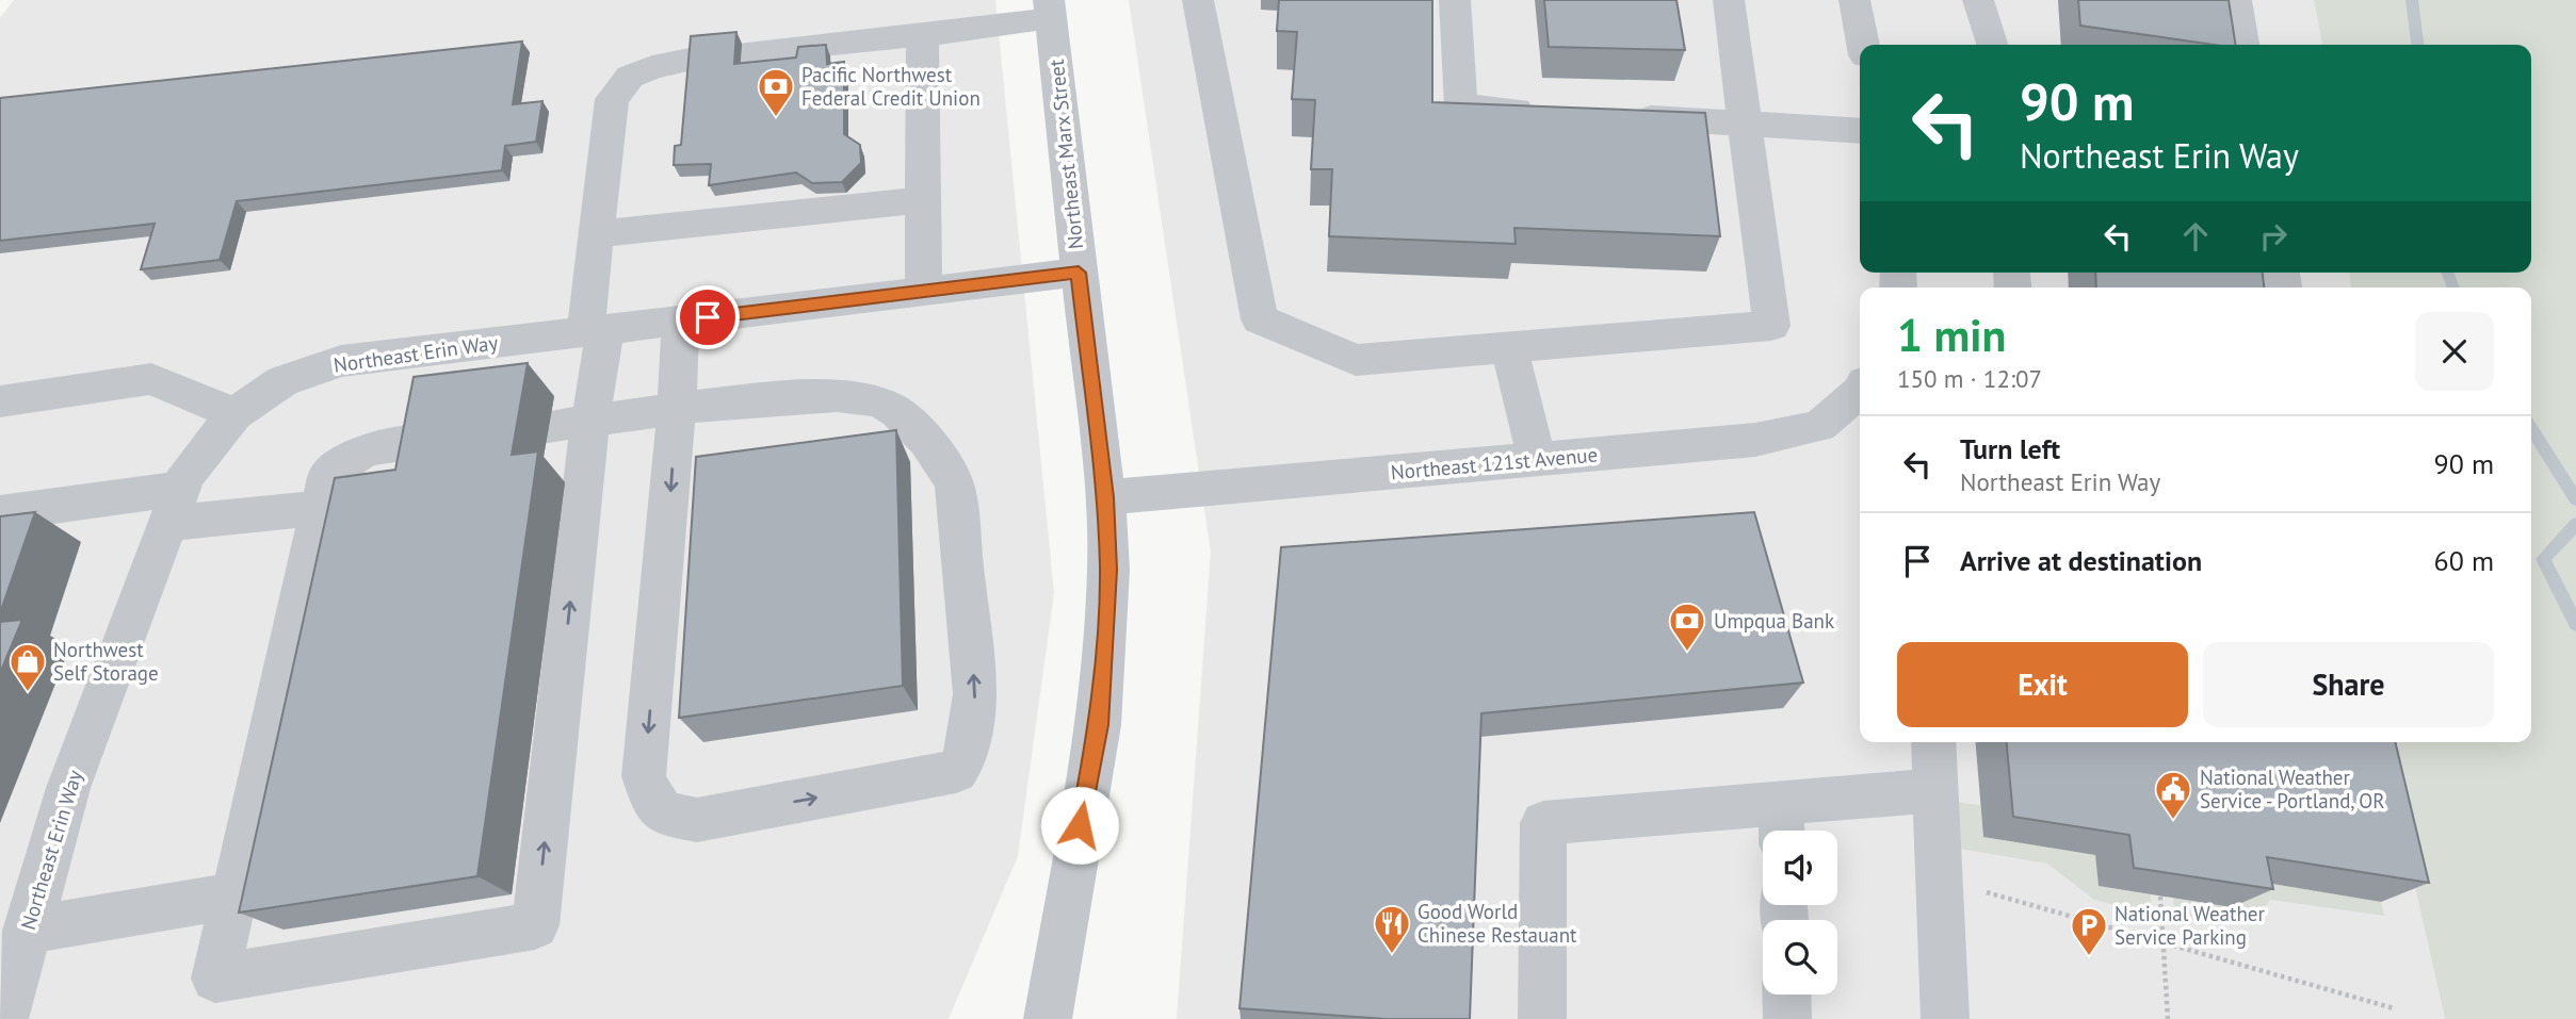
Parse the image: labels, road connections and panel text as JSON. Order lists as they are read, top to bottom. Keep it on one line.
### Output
{"streets":{"street":["Northeast Marx Street","Northeast Erin Way","Northeast 121st Avenue"]},"crossings":[["Northeast Marx Street","Northeast Erin Way"],["Northeast Marx Street","Northeast 121st Avenue"]],"places":{"bank":["Pacific Northwest Federal Credit Union","Umpqua Bank"],"shop":["Northwest Self Storage"],"public building":["National Weather Service - Portland, OR"],"restaurant":["Good World Chinese Restauant"],"parking":["National Weather Service Parking"]},"page":{"turn":["90 m","Northeast Erin Way"],"heading":["1 min","150 m · 12:07"],"list":[{"name":"Turn left","note":"Northeast Erin Way","value":"90 m"},{"name":"Arrive at destination","value":"60 m"}],"buttons":["Exit","Share"]}}
